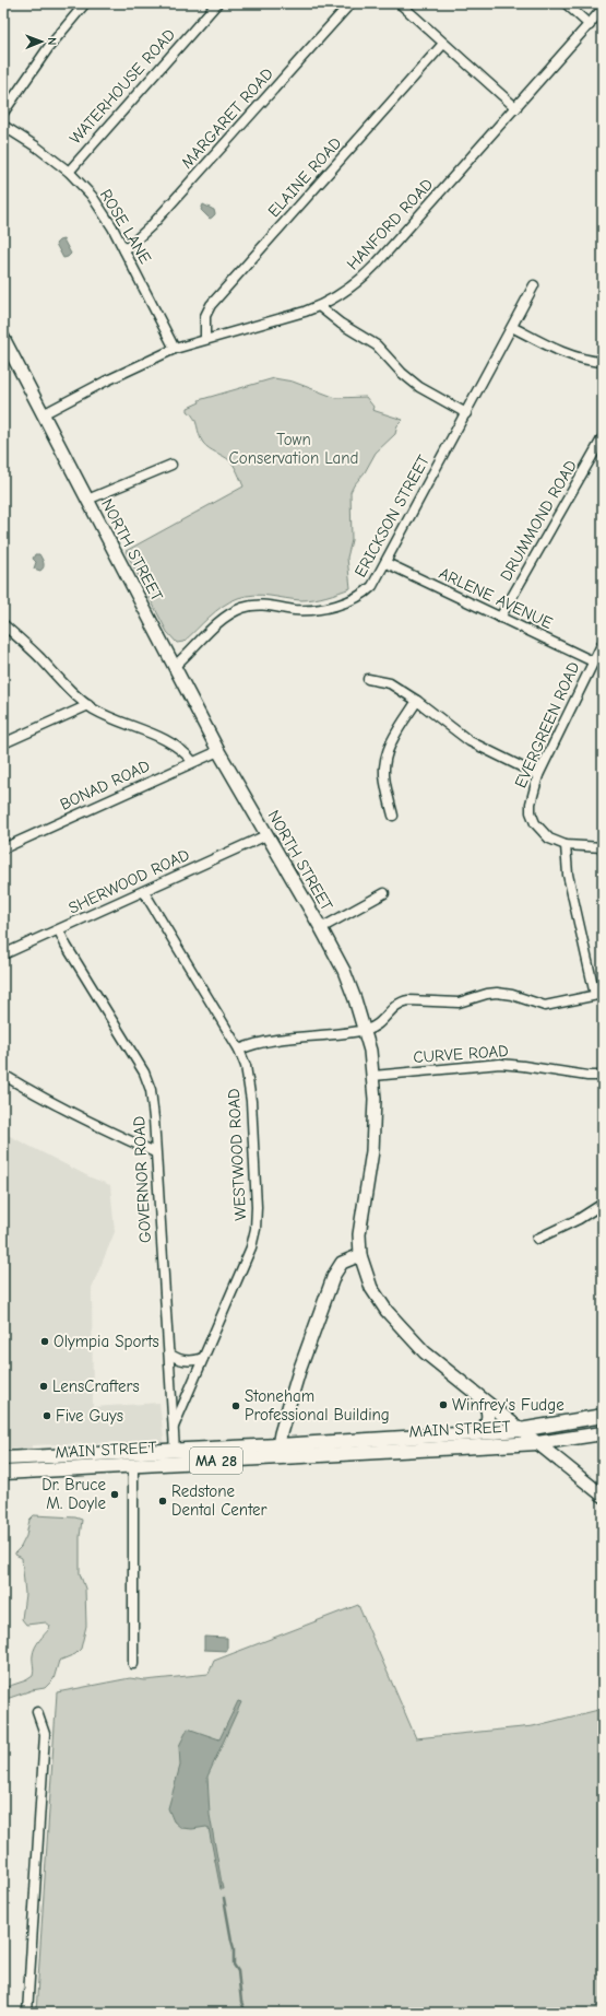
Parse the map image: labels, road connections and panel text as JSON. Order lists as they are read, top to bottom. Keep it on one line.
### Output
{"streets":{"main road":["MAIN STREET","MA 28"],"street":["WATERHOUSE ROAD","MARGARET ROAD","ELAINE ROAD","HANFORD ROAD","ROSE LANE","ERICKSON STREET","DRUMMOND ROAD","NORTH STREET","ARLENE AVENUE","EVERGREEN ROAD","BONAD ROAD","SHERWOOD ROAD","CURVE ROAD","WESTWOOD ROAD","GOVERNOR ROAD"]},"crossings":[["WATERHOUSE ROAD","ROSE LANE"],["MARGARET ROAD","ROSE LANE"],["ELAINE ROAD","HANFORD ROAD"],["HANFORD ROAD","ROSE LANE"],["HANFORD ROAD","NORTH STREET"],["ERICKSON STREET","NORTH STREET"],["ERICKSON STREET","ARLENE AVENUE"],["DRUMMOND ROAD","ARLENE AVENUE"],["NORTH STREET","BONAD ROAD"],["NORTH STREET","SHERWOOD ROAD"],["NORTH STREET","CURVE ROAD"],["NORTH STREET","MAIN STREET"],["ARLENE AVENUE","EVERGREEN ROAD"],["SHERWOOD ROAD","WESTWOOD ROAD"],["SHERWOOD ROAD","GOVERNOR ROAD"],["WESTWOOD ROAD","GOVERNOR ROAD"],["GOVERNOR ROAD","MAIN STREET"]],"parks":["Town Conservation Land"],"places":["Olympia Sports","LensCrafters","Winfrey's Fudge","Stoneham Professional Building","Five Guys","Dr. Bruce M. Doyle","Redstone Dental Center"],"north":"right"}
